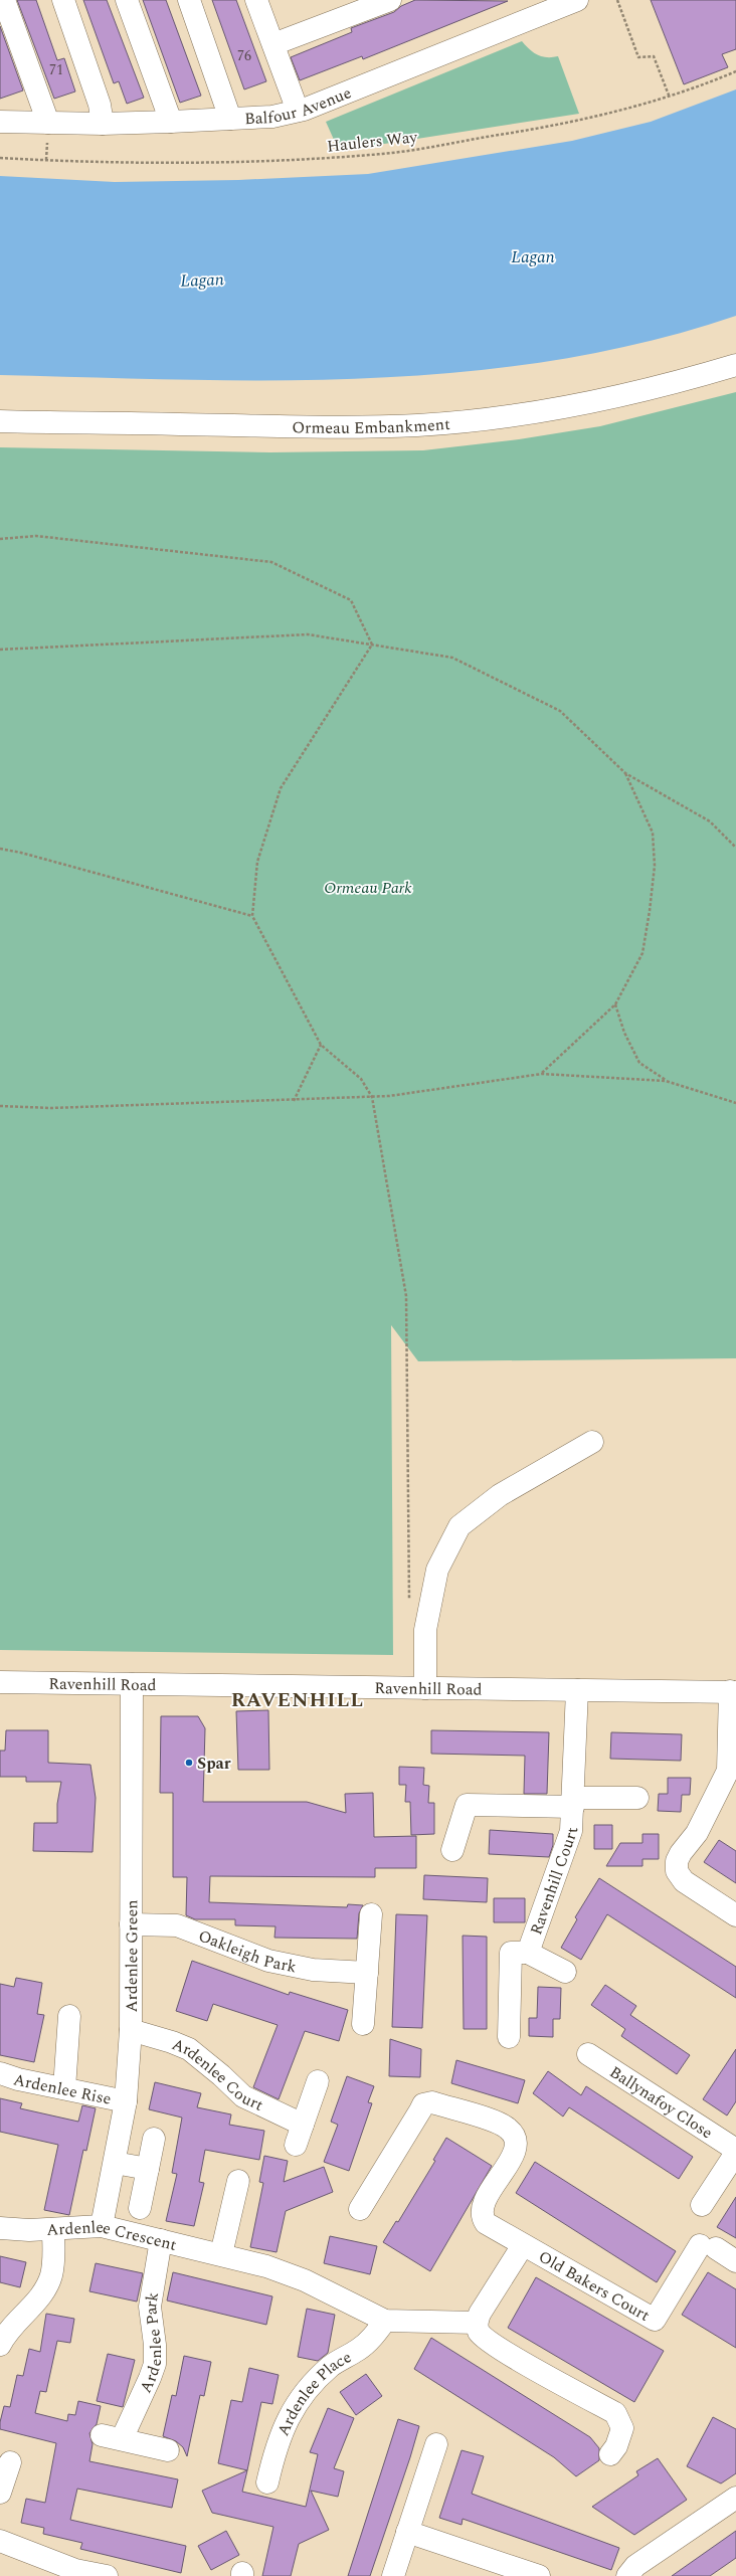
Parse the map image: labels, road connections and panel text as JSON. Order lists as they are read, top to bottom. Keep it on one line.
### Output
{"streets":{"street":["Balfour Avenue","Ormeau Embankment","Ravenhill Road","Ravenhill Court","Oakleigh Park","Ardenlee Green","Ardenlee Court","Ardenlee Rise","Ballynafoy Close","Ardenlee Crescent","Old Bakers Court","Ardenlee Park","Ardenlee Place"],"path":["Haulers Way"]},"crossings":[["Ravenhill Road","Ravenhill Court"],["Ravenhill Road","Ardenlee Green"],["Oakleigh Park","Ardenlee Green"],["Ardenlee Green","Ardenlee Court"],["Ardenlee Green","Ardenlee Rise"],["Ardenlee Green","Ardenlee Crescent"],["Ardenlee Crescent","Ardenlee Park"],["Ardenlee Crescent","Ardenlee Place"]],"districts":["RAVENHILL"],"water":["Lagan"],"parks":["Ormeau Park"],"places":["Spar"],"house_numbers":["76","71"]}
